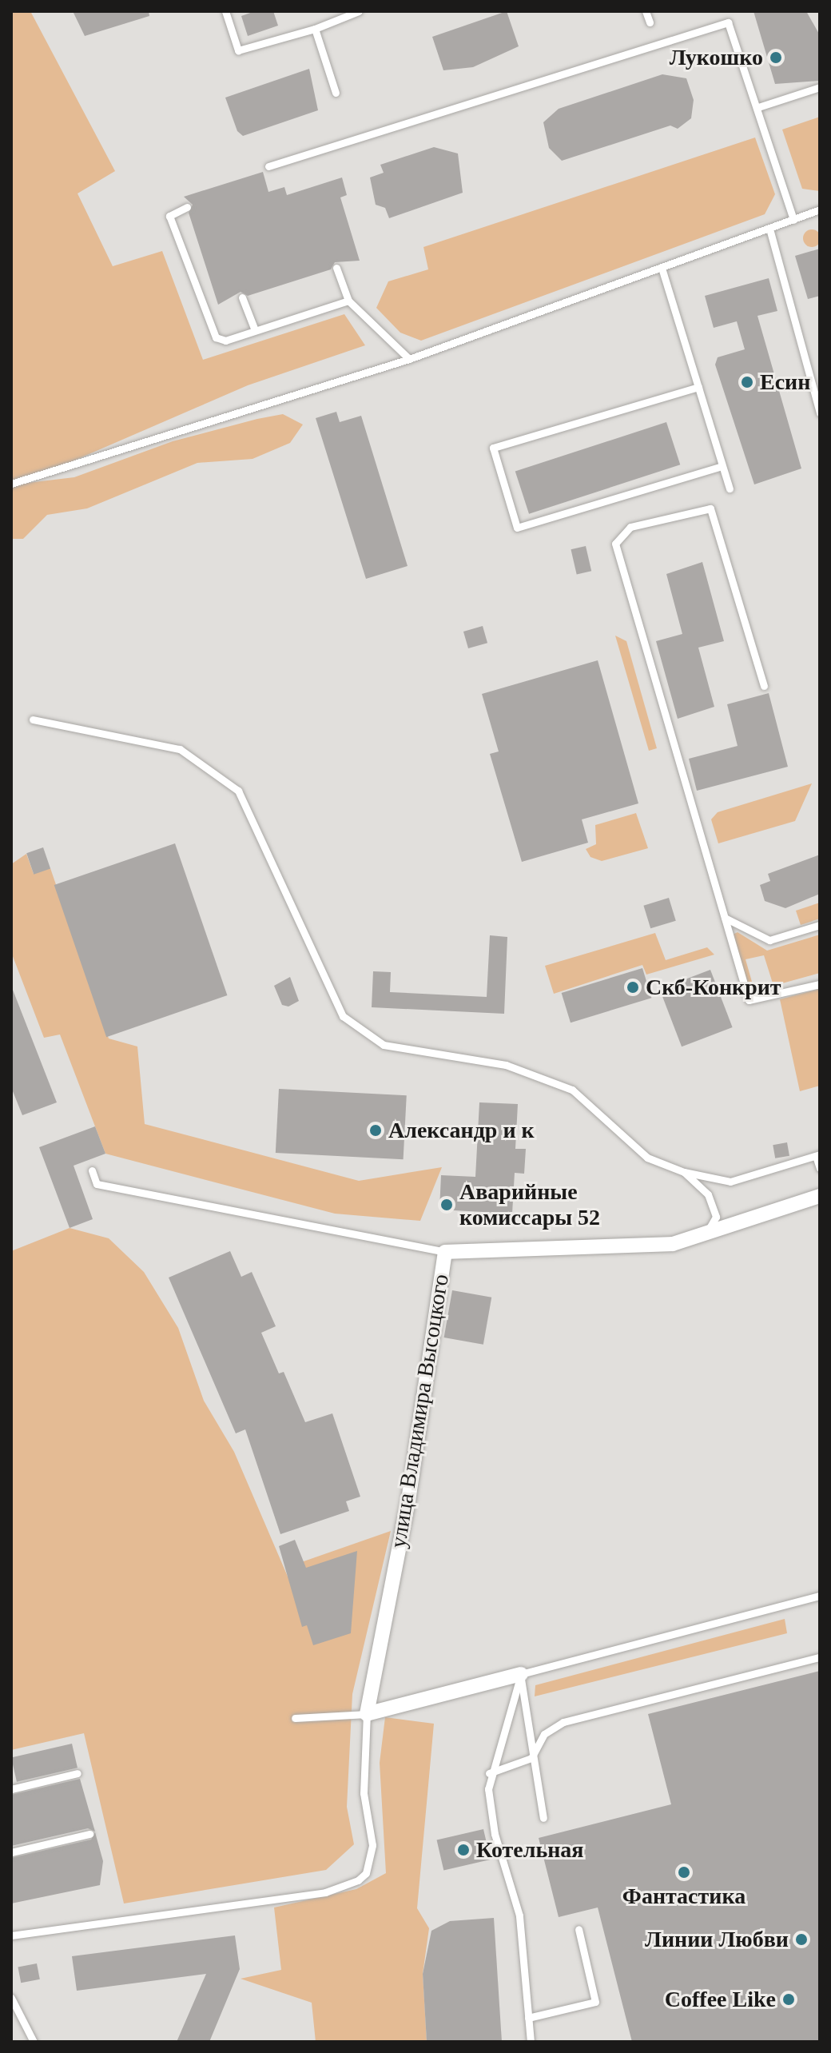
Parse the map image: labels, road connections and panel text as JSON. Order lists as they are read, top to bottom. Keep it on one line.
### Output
{"streets":{"street":["улица Владимира Высоцкого"]},"places":["Лукошко","Есин","Скб-Конкрит","Александр и к","Аварийные комиссары 52","Котельная","Фантастика","Линии Любви","Coffee Like"]}
